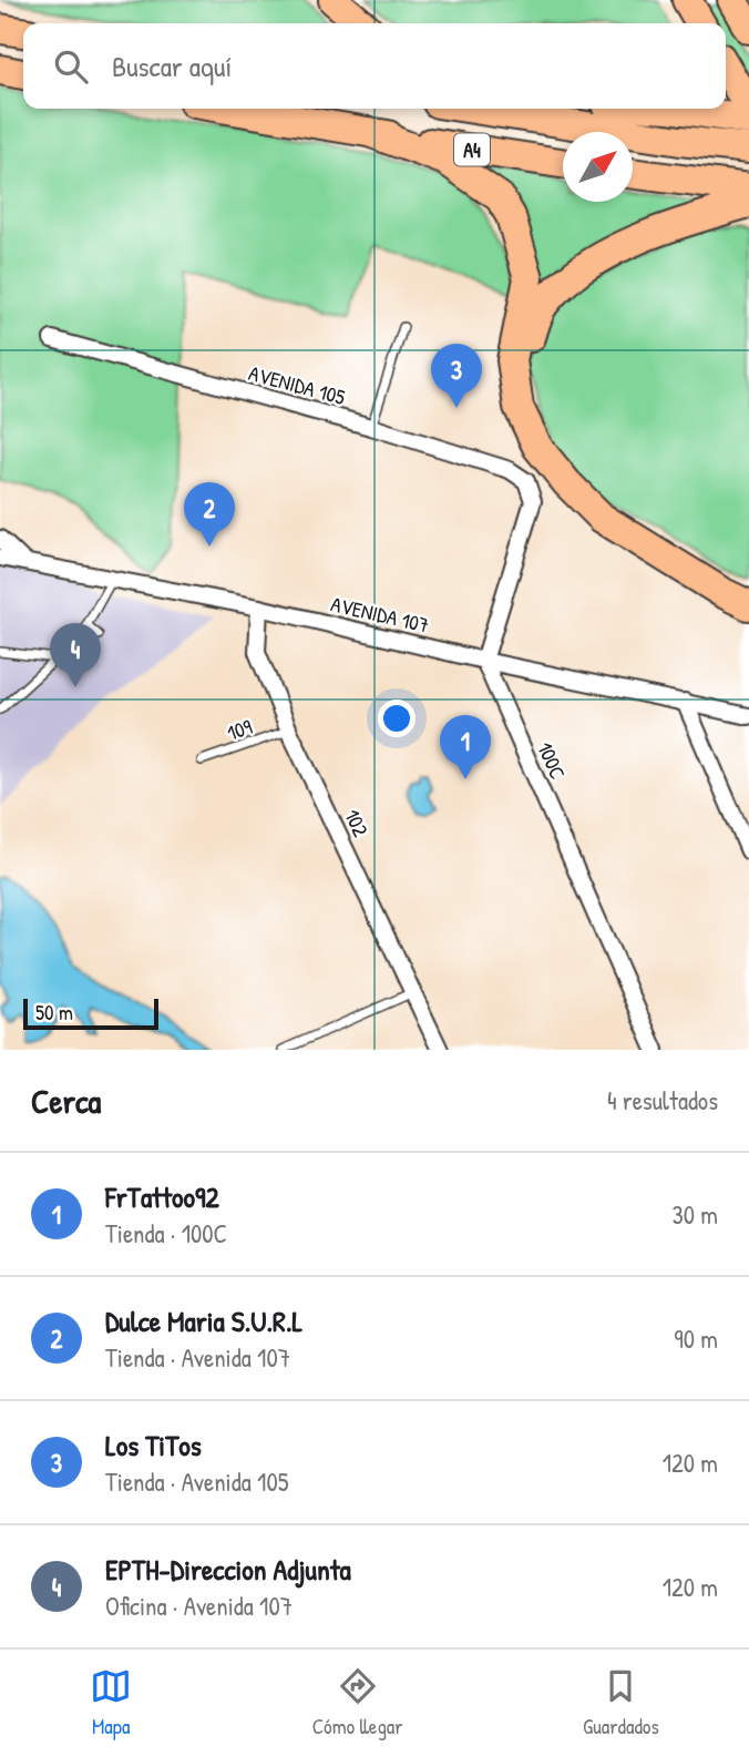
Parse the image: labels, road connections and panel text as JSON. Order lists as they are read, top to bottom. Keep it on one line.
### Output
{"streets":{"highway":["A4"],"street":["AVENIDA 105","AVENIDA 107","100C","102"],"lane":["109"]},"crossings":[["AVENIDA 105","AVENIDA 107"],["AVENIDA 105","100C"],["AVENIDA 107","100C"],["AVENIDA 107","102"],["109","102"]],"scale_bar":"50 m","north":"top right","page":{"search":"Buscar aquí","pins":["3","2","4","1"],"scale":"50 m","heading":["Cerca","4 resultados"],"list":[{"mark":"1","name":"FrTattoo92","note":"Tienda · 100C","value":"30 m"},{"mark":"2","name":"Dulce Maria S.U.R.L","note":"Tienda · Avenida 107","value":"90 m"},{"mark":"3","name":"Los TiTos","note":"Tienda · Avenida 105","value":"120 m"},{"mark":"4","name":"EPTH-Direccion Adjunta","note":"Oficina · Avenida 107","value":"120 m"}],"nav":["Mapa","Cómo llegar","Guardados"]}}
